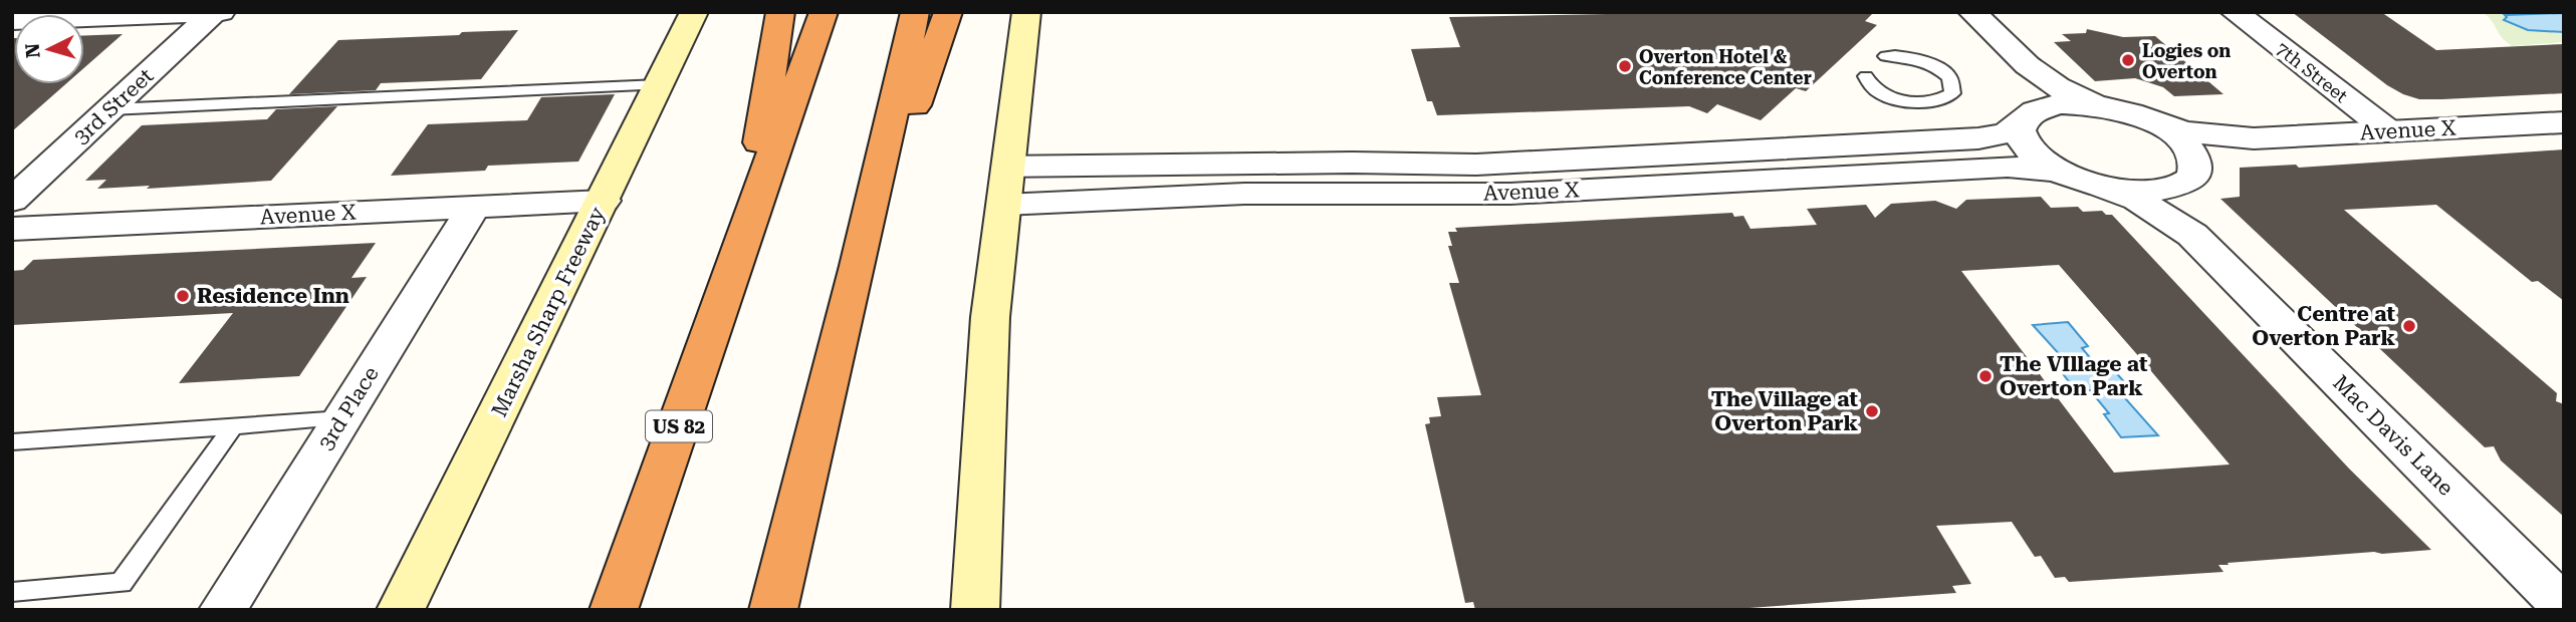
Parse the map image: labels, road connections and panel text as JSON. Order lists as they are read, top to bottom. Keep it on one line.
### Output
{"streets":{"highway":["US 82"],"main road":["Marsha Sharp Freeway"],"street":["7th Street","3rd Street","Avenue X","3rd Place","Mac Davis Lane"]},"crossings":[["7th Street","Avenue X"],["Avenue X","Marsha Sharp Freeway"],["Avenue X","3rd Place"]],"places":["Logies on Overton","Overton Hotel & Conference Center","Residence Inn","Centre at Overton Park","The VIllage at Overton Park","The Village at Overton Park"],"north":"left"}
